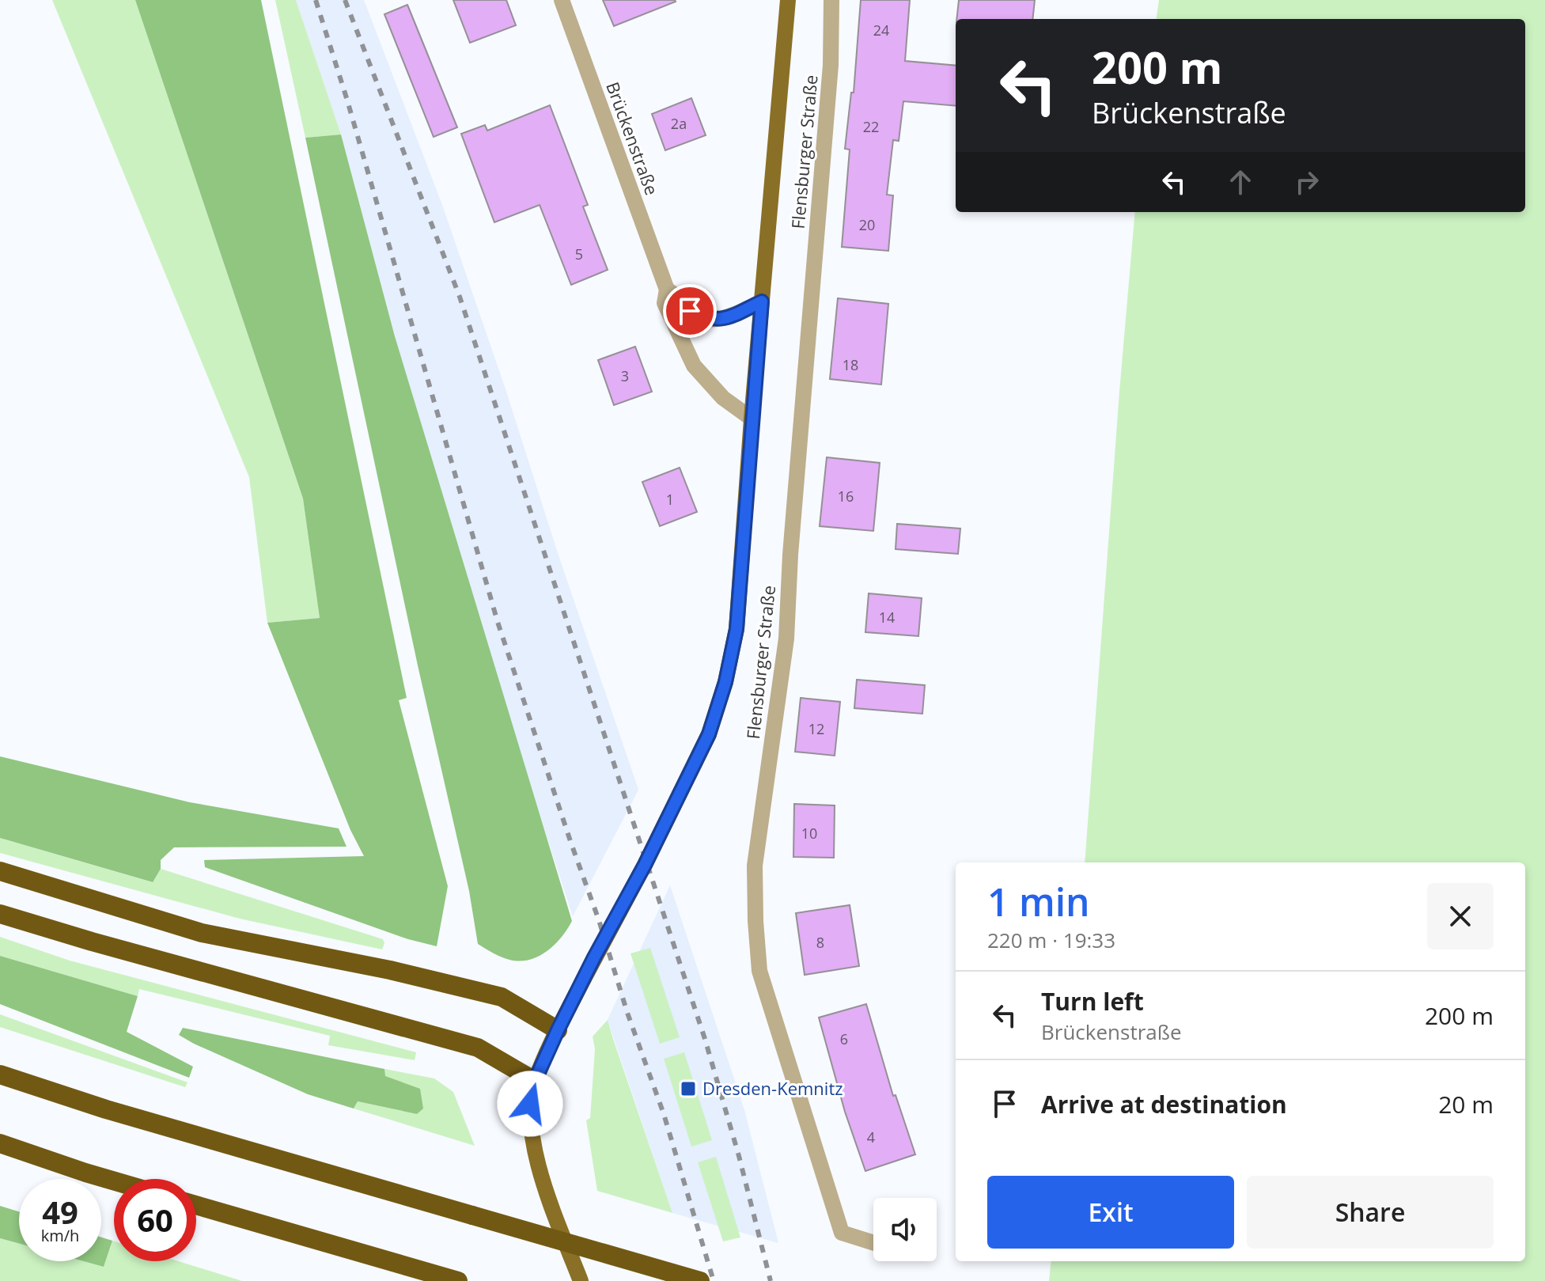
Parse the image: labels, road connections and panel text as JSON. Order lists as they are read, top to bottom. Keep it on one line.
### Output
{"streets":{"street":["Brückenstraße","Flensburger Straße"]},"places":{"transit":["Dresden-Kemnitz"]},"house_numbers":["24","2a","22","20","5","18","3","16","1","14","12","10","8","6","4"],"page":{"turn":["200 m","Brückenstraße"],"heading":["1 min","220 m · 19:33"],"list":[{"name":"Turn left","note":"Brückenstraße","value":"200 m"},{"name":"Arrive at destination","value":"20 m"}],"buttons":["Exit","Share"],"speed":"49 km/h","limit":"60"}}
